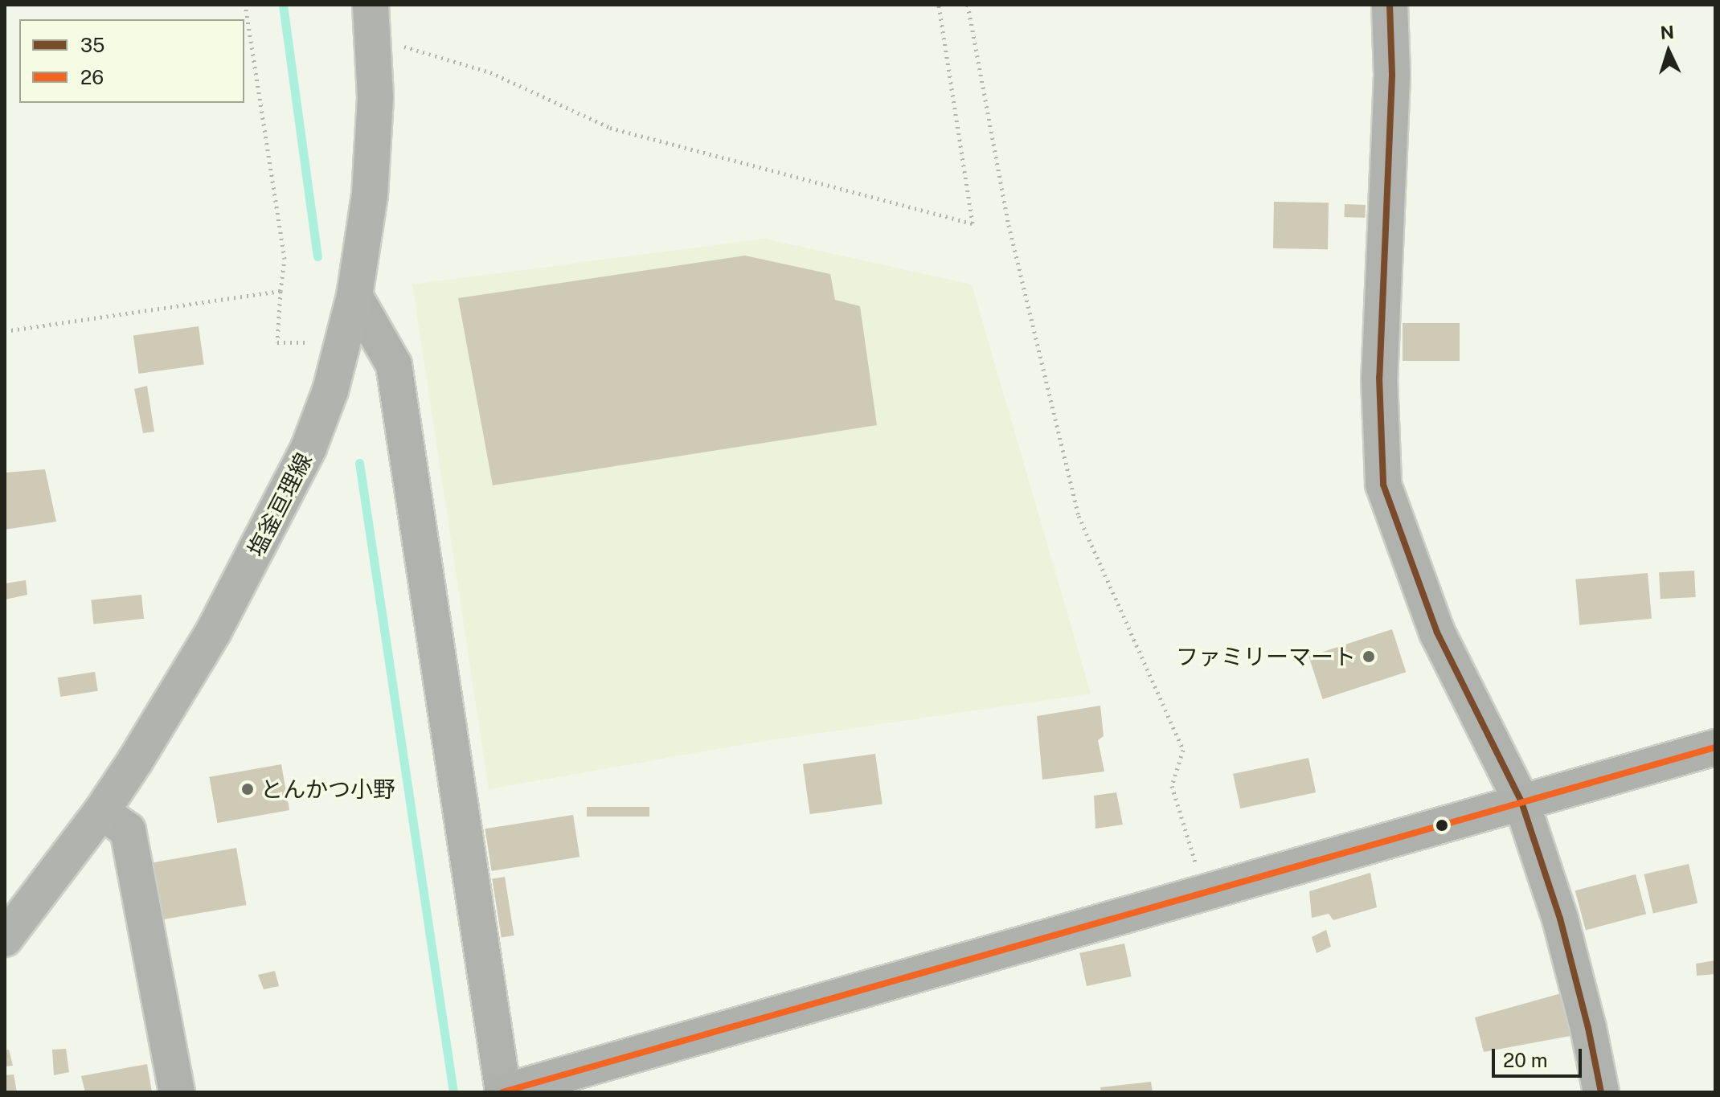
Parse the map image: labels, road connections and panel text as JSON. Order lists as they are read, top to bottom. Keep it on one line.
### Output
{"streets":{"main road":["塩釜亘理線"]},"places":["ファミリーマート","とんかつ小野"],"lines":["transit line 35","transit line 26"],"legend":["35","26"],"scale_bar":"20 m","north":"top"}
